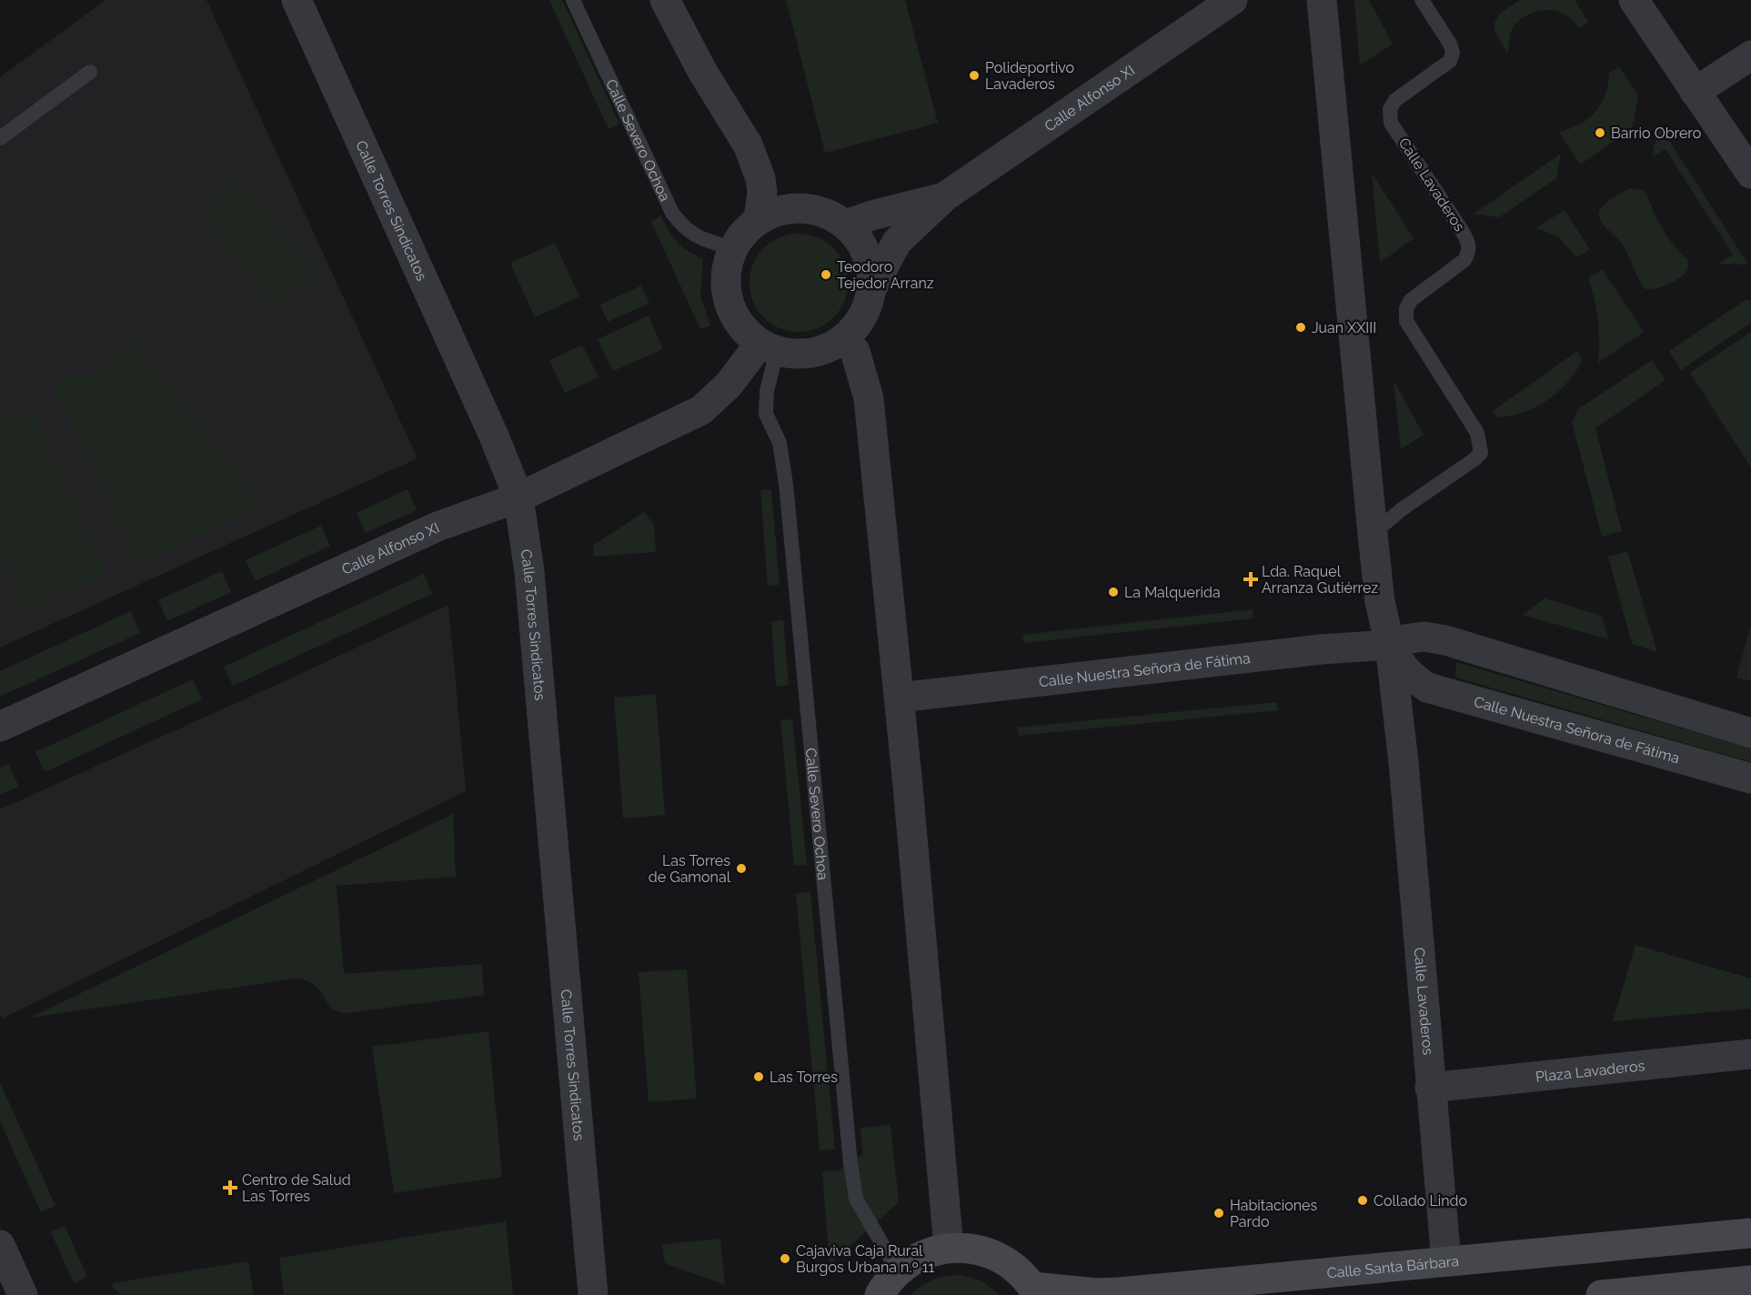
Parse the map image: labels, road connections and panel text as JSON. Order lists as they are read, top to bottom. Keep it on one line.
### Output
{"streets":{"main road":["Calle Santa Bárbara"],"street":["Calle Alfonso XI","Calle Lavaderos","Calle Torres Sindicatos","Calle Nuestra Señora de Fátima","Plaza Lavaderos"],"lane":["Calle Severo Ochoa"]},"crossings":[["Calle Alfonso XI","Calle Severo Ochoa"],["Calle Alfonso XI","Calle Torres Sindicatos"],["Calle Lavaderos","Calle Nuestra Señora de Fátima"],["Calle Lavaderos","Plaza Lavaderos"],["Calle Lavaderos","Calle Santa Bárbara"]],"places":{"other":["Polideportivo Lavaderos","Barrio Obrero","Teodoro Tejedor Arranz","Juan XXIII","La Malquerida","Las Torres de Gamonal","Las Torres","Collado Lindo","Habitaciones Pardo","Cajaviva Caja Rural Burgos Urbana n.º 11"],"health":["Lda. Raquel Arranza Gutiérrez","Centro de Salud Las Torres"]}}
